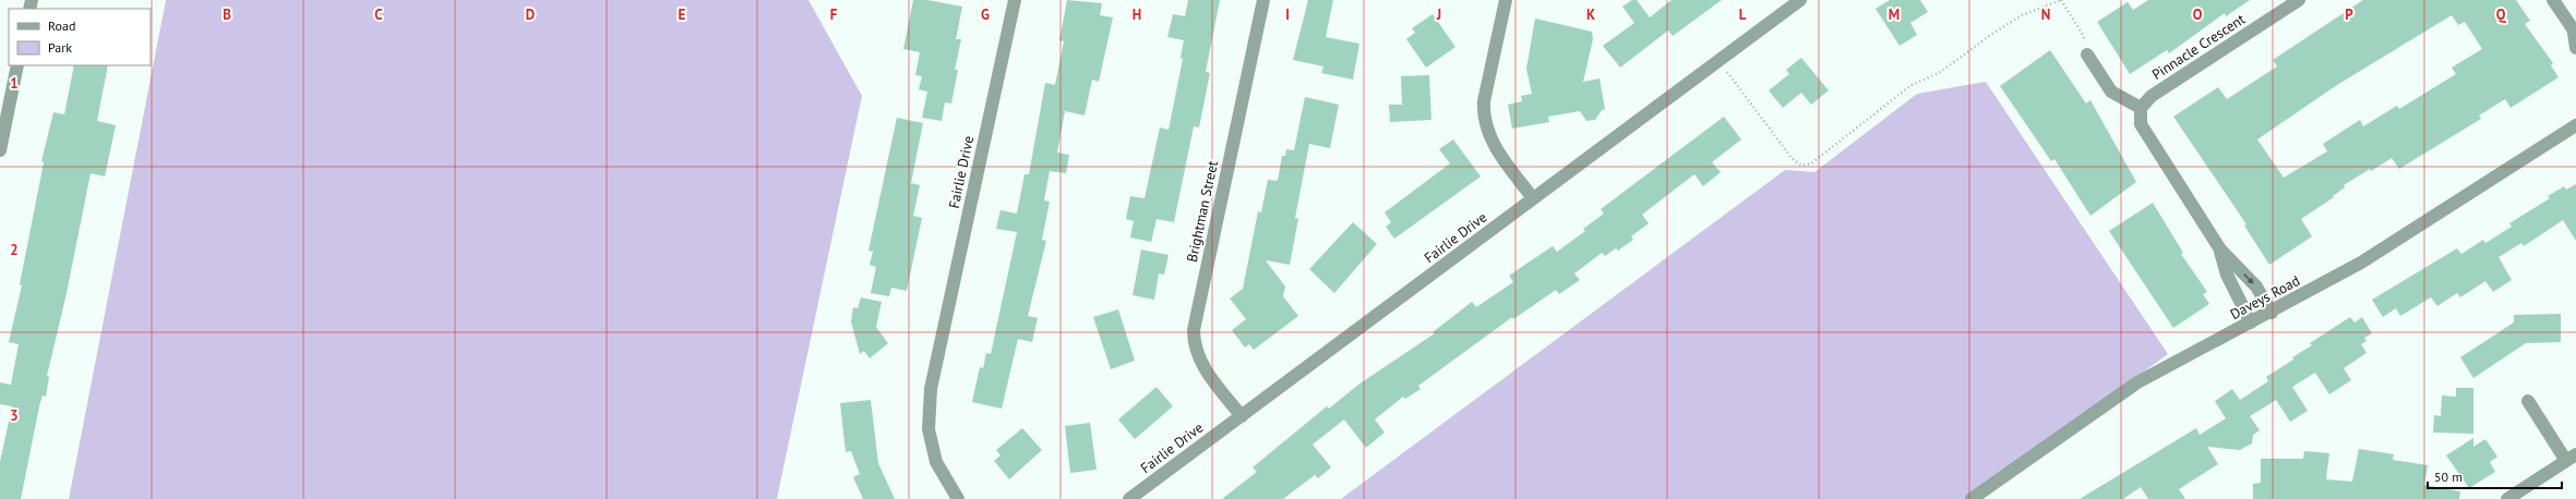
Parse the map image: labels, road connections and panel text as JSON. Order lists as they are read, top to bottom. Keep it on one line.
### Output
{"streets":{"street":["Pinnacle Crescent","Fairlie Drive","Brightman Street","Daveys Road"]},"crossings":[["Fairlie Drive","Brightman Street"]],"legend":["Road","Park"],"scale_bar":"50 m","grid":{"columns":["B","C","D","E","F","G","H","I","J","K","L","M","N","O","P","Q"],"rows":["1","2","3"]}}
